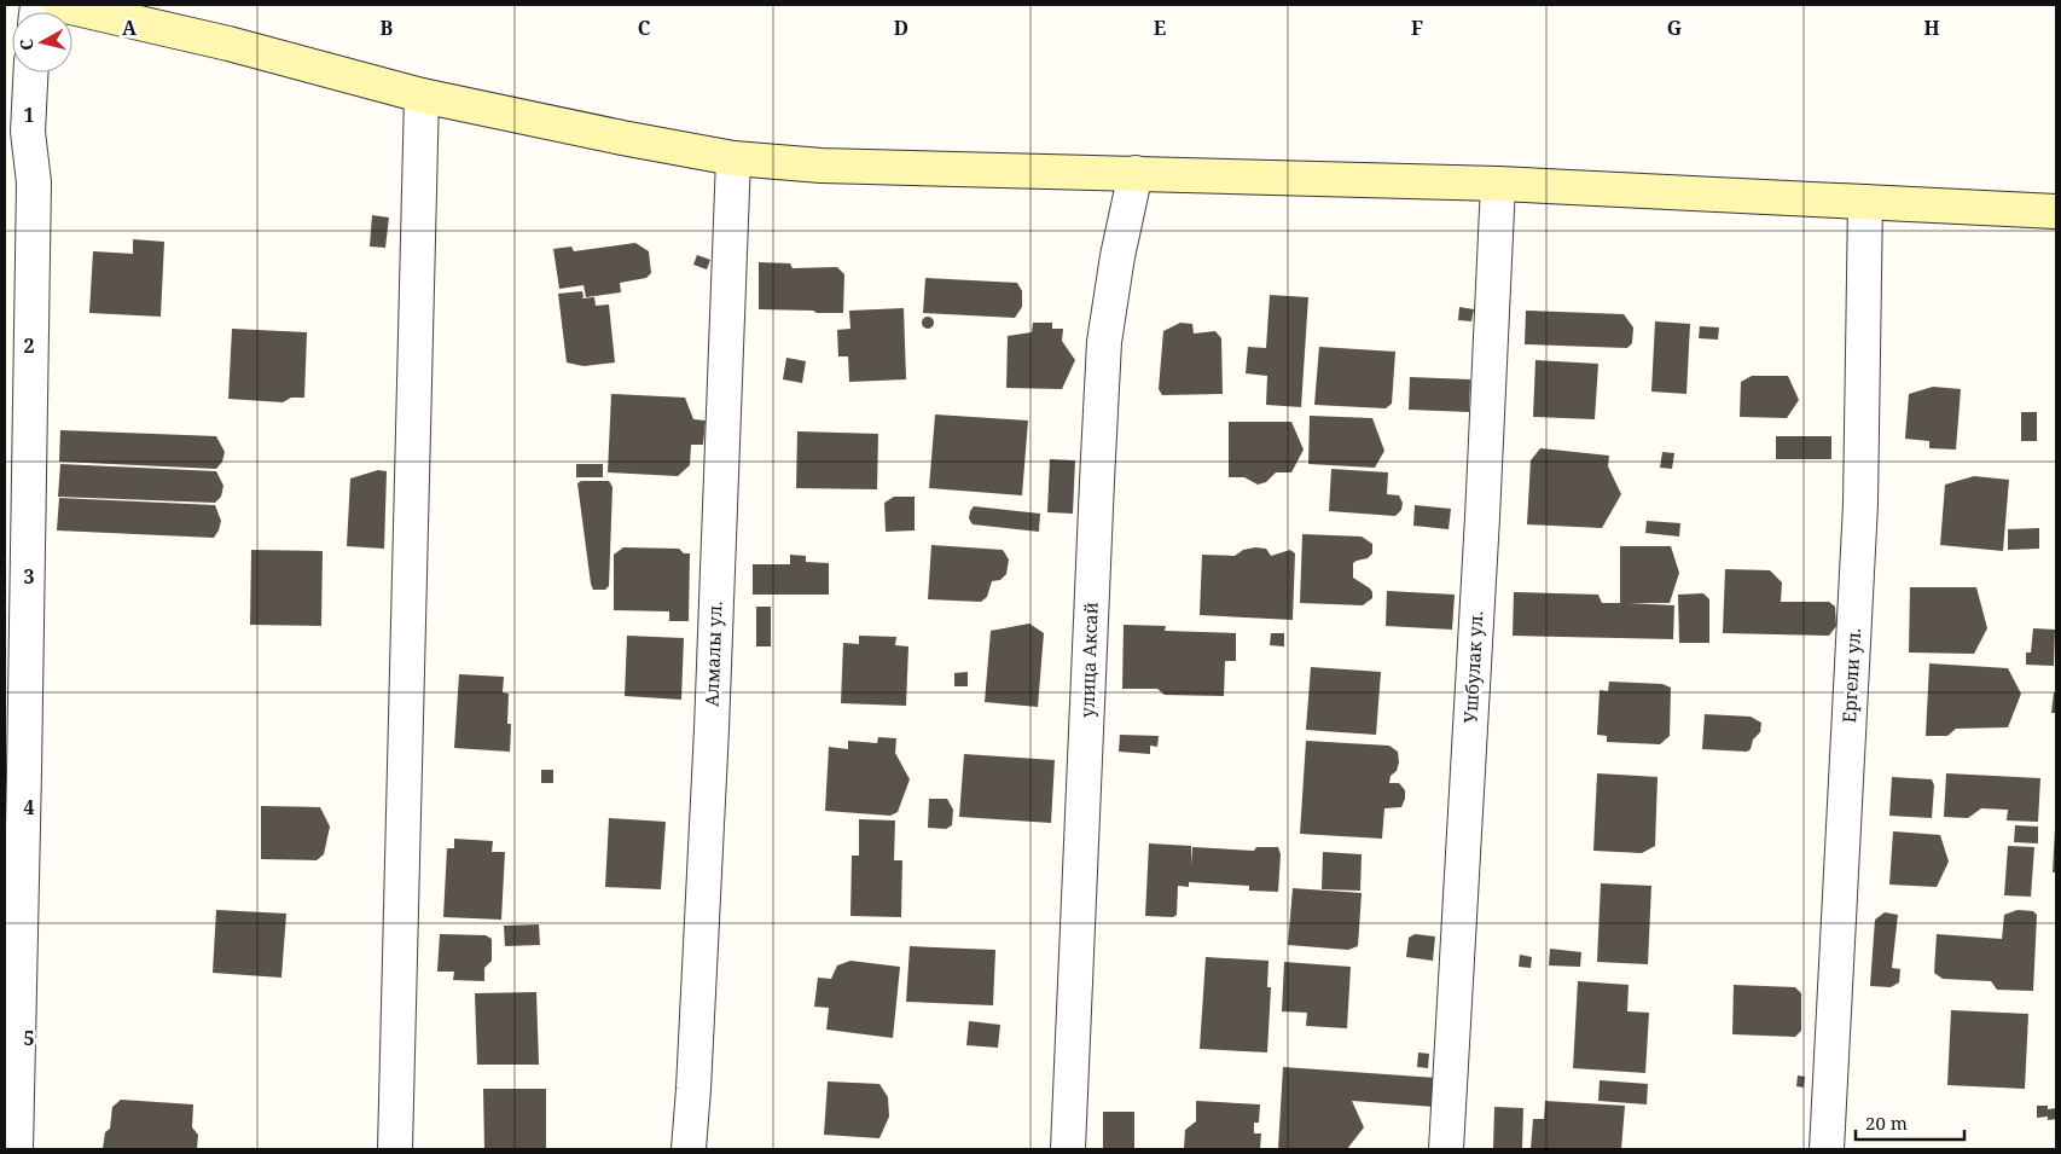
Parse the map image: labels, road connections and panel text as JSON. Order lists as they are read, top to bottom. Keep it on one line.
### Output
{"streets":{"street":["Алмалы ул.","улица Аксай","Ушбулак ул.","Ергели ул."]},"scale_bar":"20 m","north":"left","grid":{"columns":["A","B","C","D","E","F","G","H"],"rows":["1","2","3","4","5"]}}
